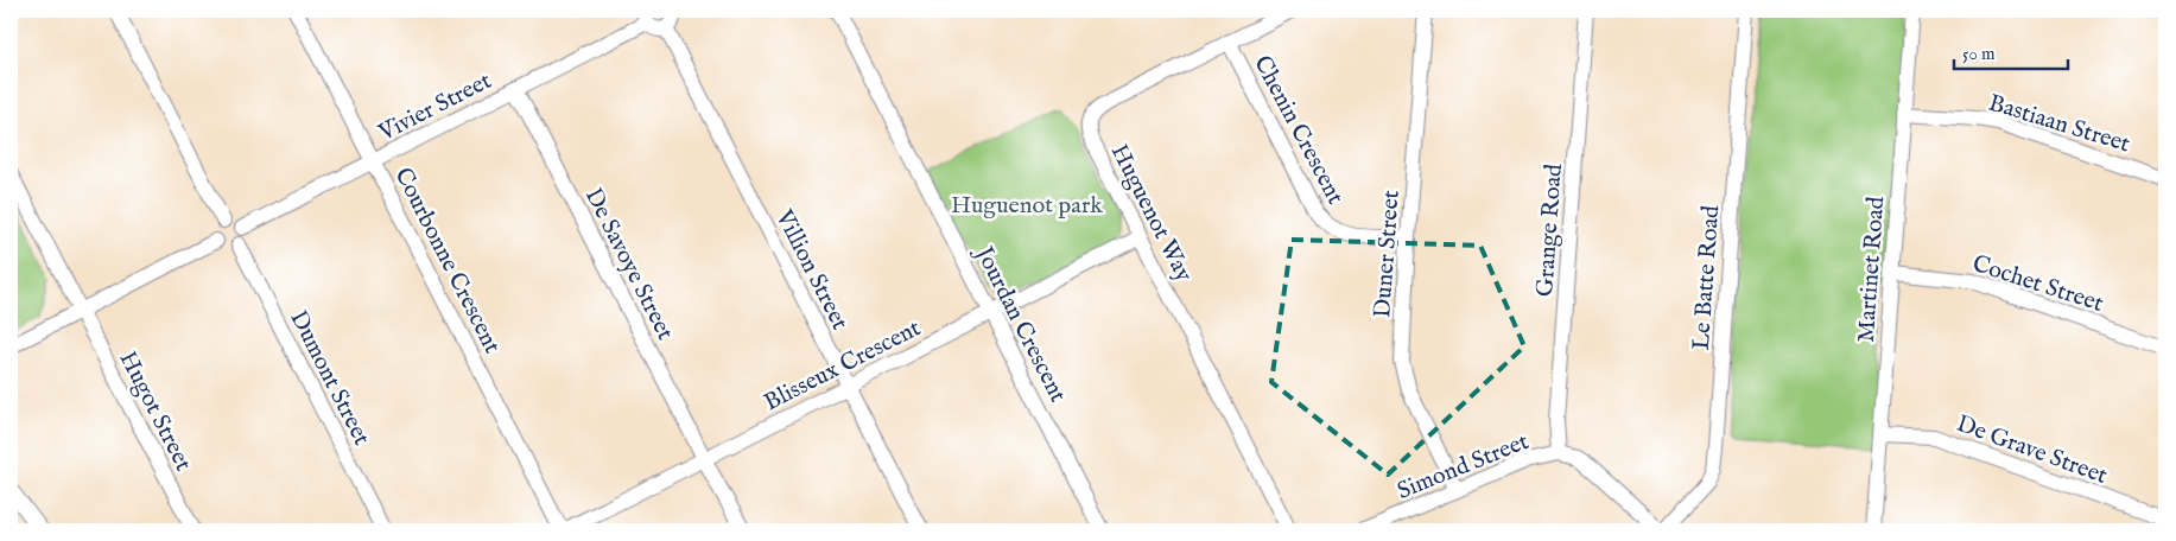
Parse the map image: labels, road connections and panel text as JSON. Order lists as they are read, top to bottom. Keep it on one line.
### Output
{"streets":{"street":["Vivier Street","Bastiaan Street","Chenin Crescent","Huguenot Way","Grange Road","Duner Street","Courbonne Crescent","De Savoye Street","Villion Street","Martinet Road","Le Batte Road","Cochet Street","Jourdan Crescent","Blisseux Crescent","Dumont Street","Hugot Street","De Grave Street","Simond Street"]},"crossings":[["Vivier Street","Courbonne Crescent"],["Vivier Street","De Savoye Street"],["Vivier Street","Dumont Street"],["Bastiaan Street","Martinet Road"],["Chenin Crescent","Huguenot Way"],["Chenin Crescent","Duner Street"],["Huguenot Way","Blisseux Crescent"],["Grange Road","Simond Street"],["Duner Street","Simond Street"],["Courbonne Crescent","Blisseux Crescent"],["De Savoye Street","Blisseux Crescent"],["Villion Street","Blisseux Crescent"],["Martinet Road","Cochet Street"],["Martinet Road","De Grave Street"],["Le Batte Road","Simond Street"],["Jourdan Crescent","Blisseux Crescent"]],"parks":["Huguenot park"],"scale_bar":"50 m"}
